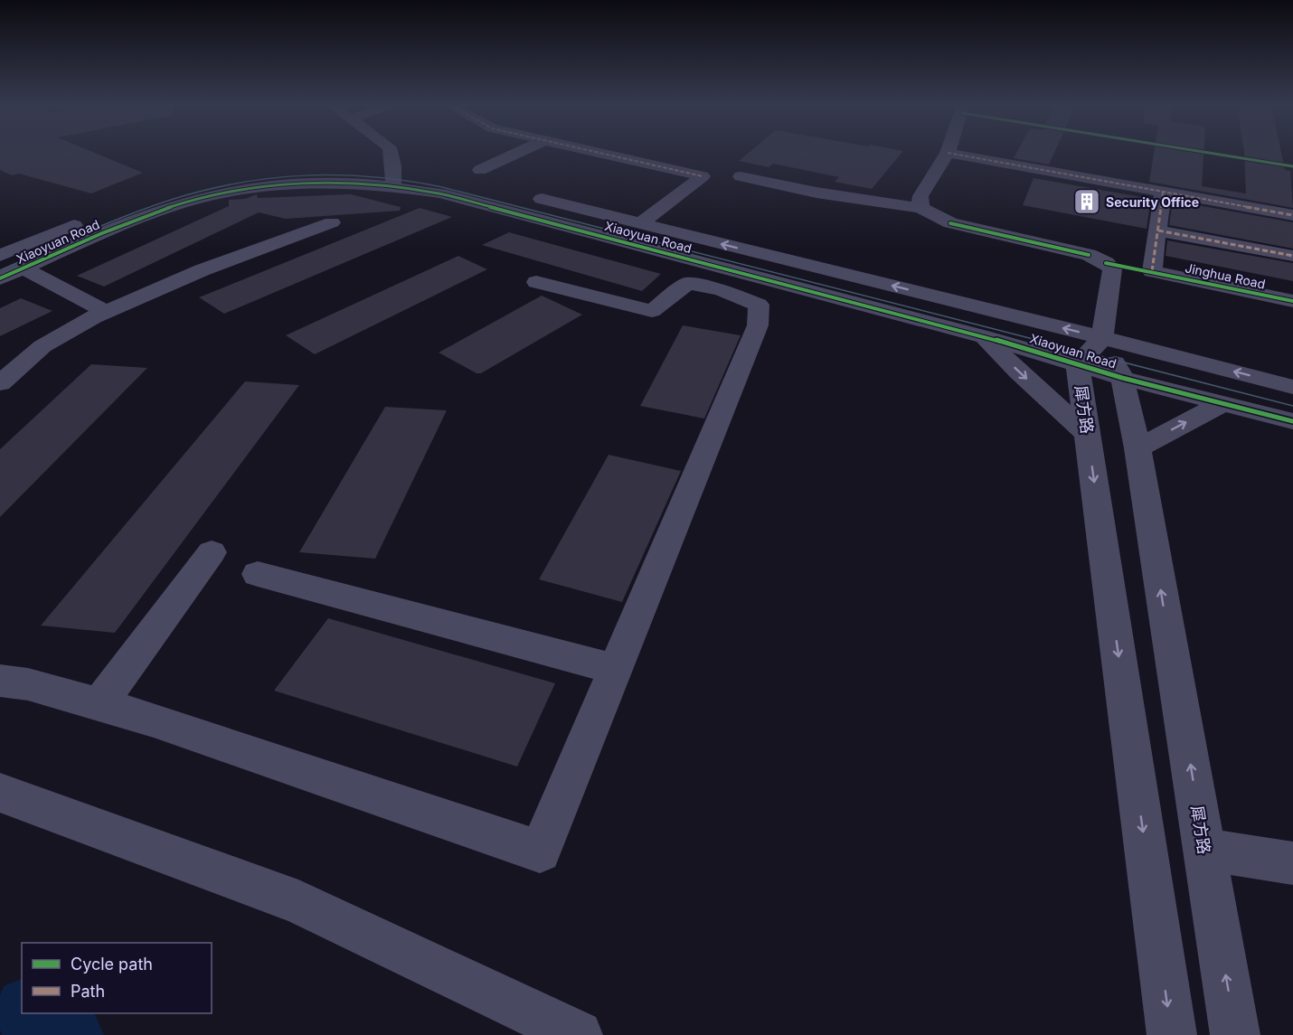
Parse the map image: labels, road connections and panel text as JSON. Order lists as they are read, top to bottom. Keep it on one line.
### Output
{"streets":{"street":["Xiaoyuan Road","Jinghua Road","犀方路"]},"crossings":[["Xiaoyuan Road","犀方路"]],"places":{"building":["Security Office"]},"legend":["Cycle path","Path"]}
